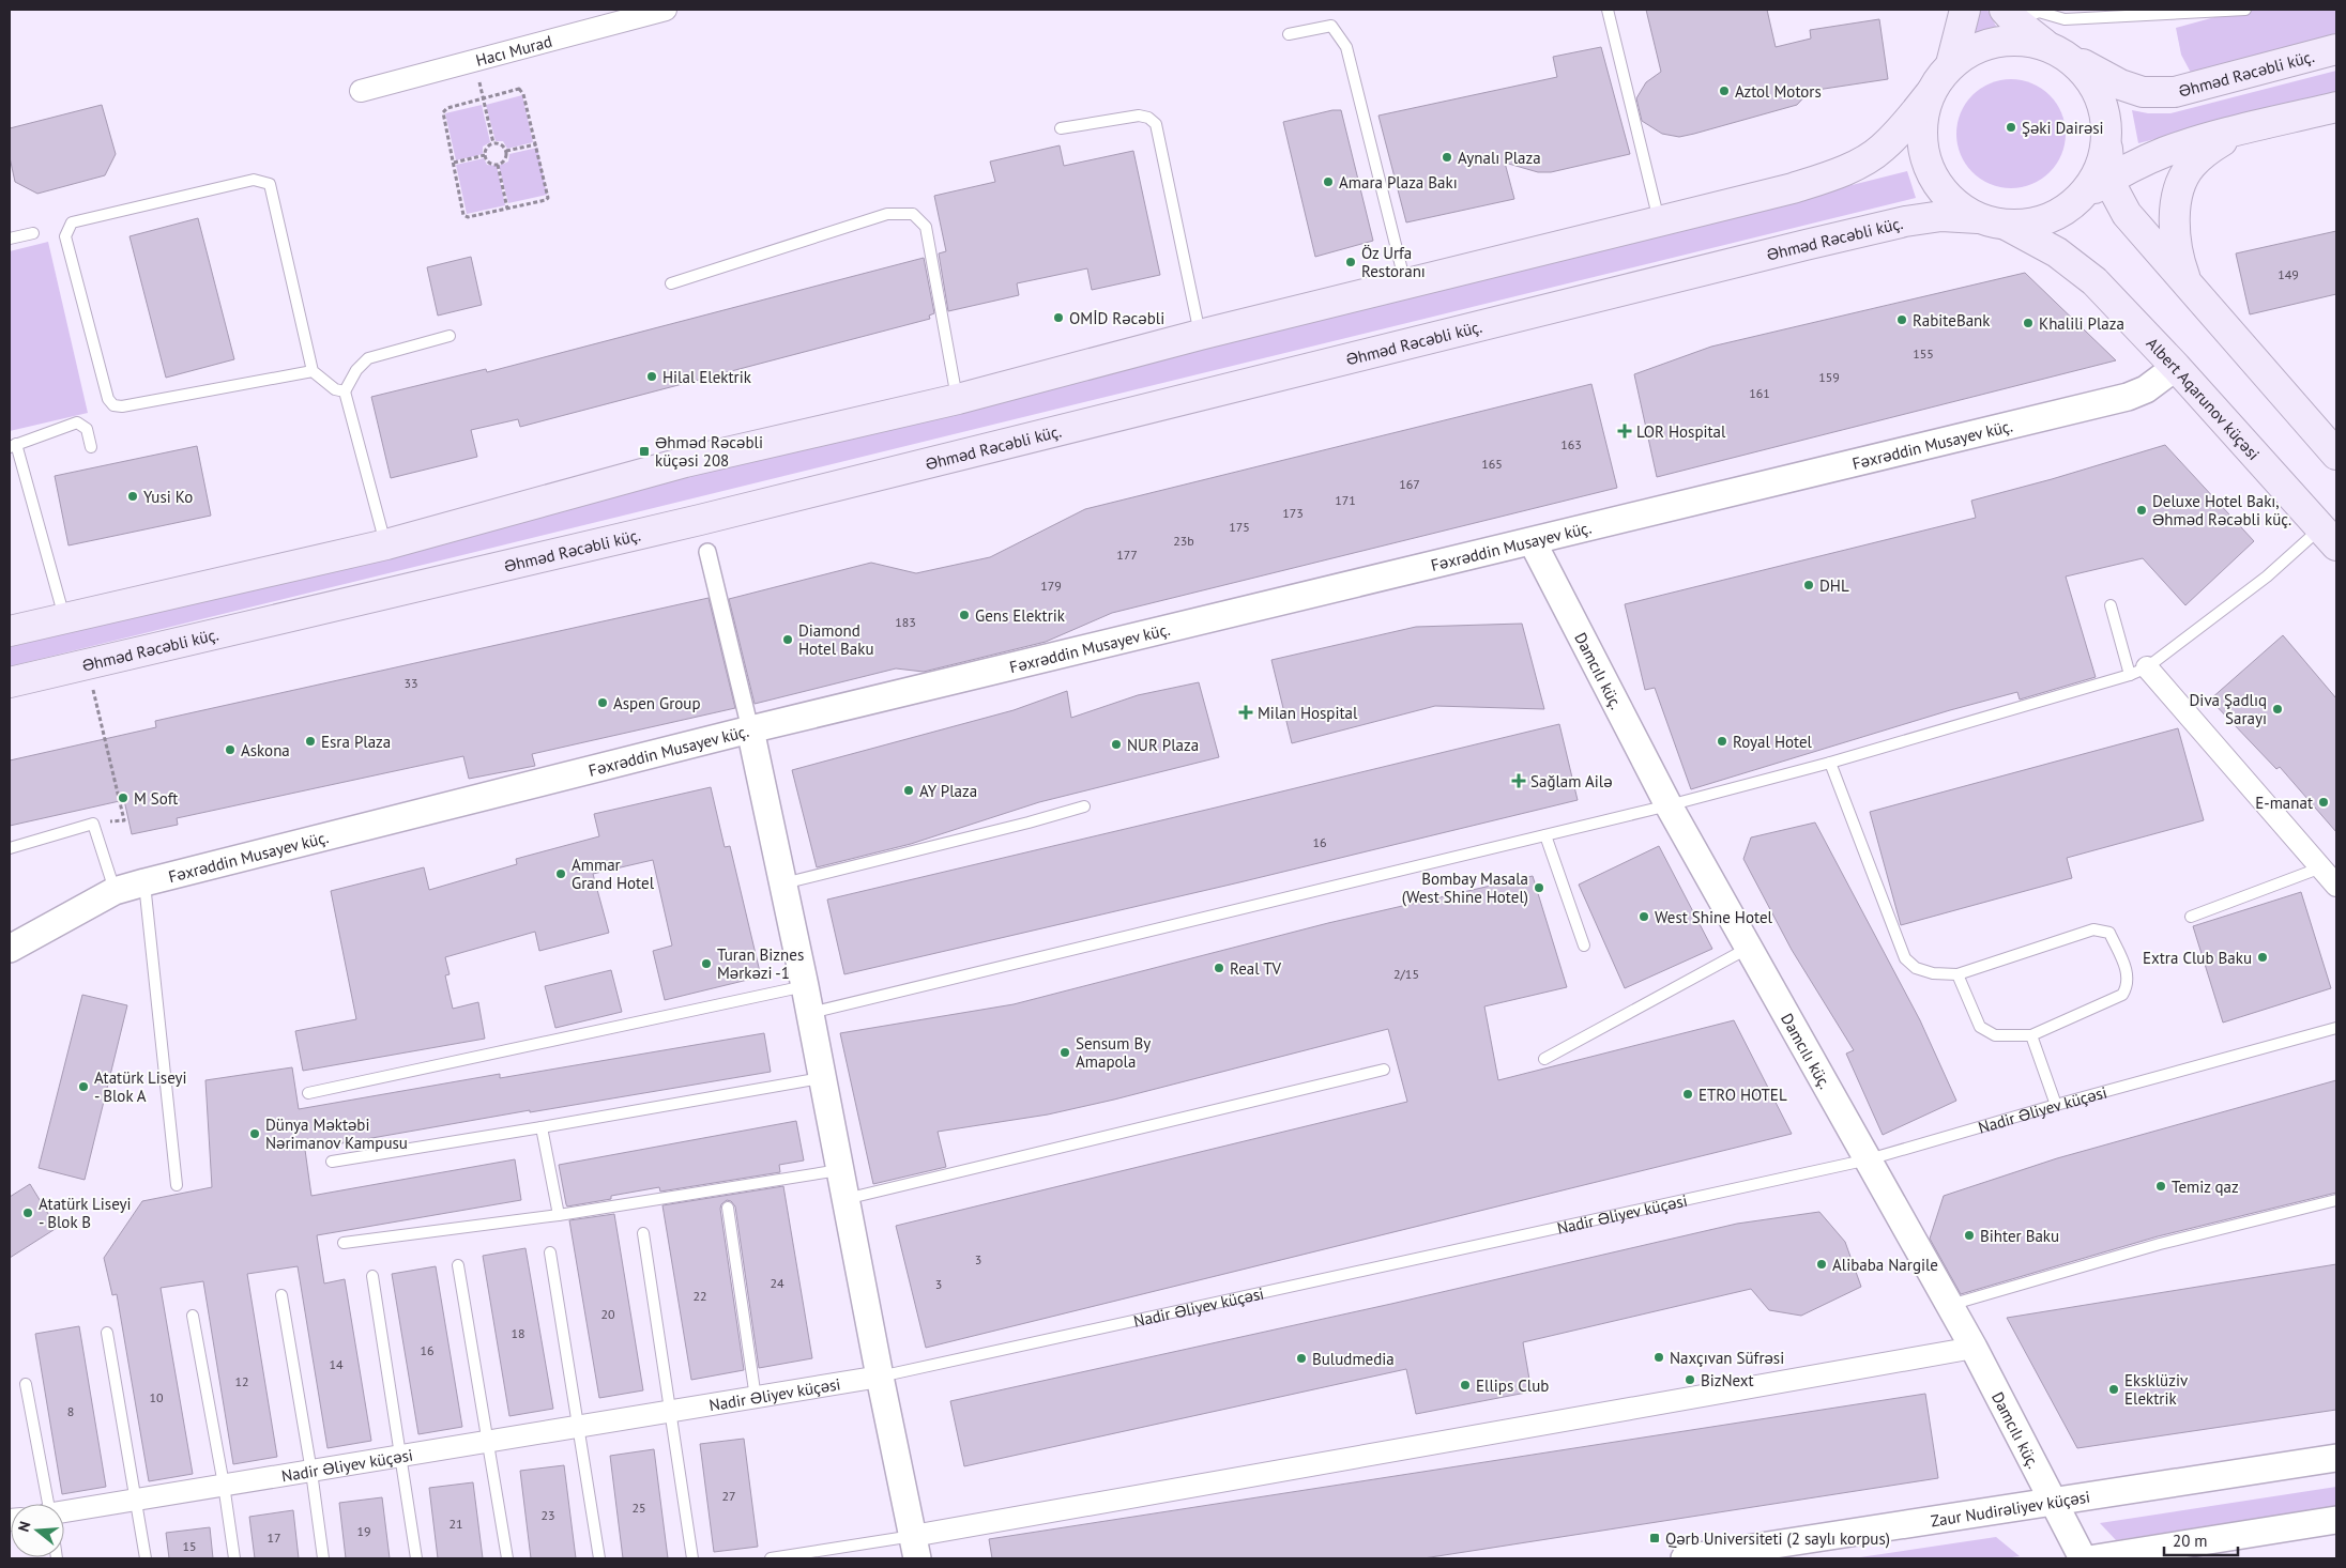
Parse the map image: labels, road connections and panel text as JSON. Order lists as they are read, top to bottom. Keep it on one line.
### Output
{"streets":{"main road":["Əhməd Rəcəbli küç.","Albert Aqarunov küçəsi"],"street":["Hacı Murad","Fəxrəddin Musayev küç.","Damcılı küç.","Nadir Əliyev küçəsi","Zaur Nudirəliyev küçəsi"]},"crossings":[["Əhməd Rəcəbli küç.","Albert Aqarunov küçəsi"],["Albert Aqarunov küçəsi","Fəxrəddin Musayev küç."],["Fəxrəddin Musayev küç.","Damcılı küç."],["Damcılı küç.","Nadir Əliyev küçəsi"],["Damcılı küç.","Zaur Nudirəliyev küçəsi"]],"places":{"other":["Aztol Motors","Şəki Dairəsi","Aynalı Plaza","Amara Plaza Bakı","Öz Urfa Restoranı","OMİD Rəcəbli","RabiteBank","Khalili Plaza","Hilal Elektrik","Yusi Ko","Deluxe Hotel Bakı, Əhməd Rəcəbli küç.","DHL","Gens Elektrik","Diamond Hotel Baku","Aspen Group","Diva Şadlıq Sarayı","Esra Plaza","Royal Hotel","NUR Plaza","Askona","AY Plaza","M Soft","E-manat","Ammar Grand Hotel","Bombay Masala (West Shine Hotel)","West Shine Hotel","Extra Club Baku","Turan Biznes Mərkəzi -1","Real TV","Sensum By Amapola","Atatürk Liseyi - Blok A","ETRO HOTEL","Dünya Məktəbi Nərimanov Kampusu","Temiz qaz","Atatürk Liseyi - Blok B","Bihter Baku","Alibaba Nargile","Naxçıvan Süfrəsi","Buludmedia","BizNext","Ellips Club","Eksklüziv Elektrik"],"health":["LOR Hospital","Milan Hospital","Sağlam Ailə"],"transit":["Əhməd Rəcəbli küçəsi 208","Qərb Universiteti (2 saylı korpus)"]},"house_numbers":["149","155","159","161","163","165","167","171","173","175","23b","177","179","183","33","16","2/15","3","24","3","22","20","18","16","14","12","10","8","27","25","23","21","19","17","15"],"scale_bar":"20 m","north":"left"}
